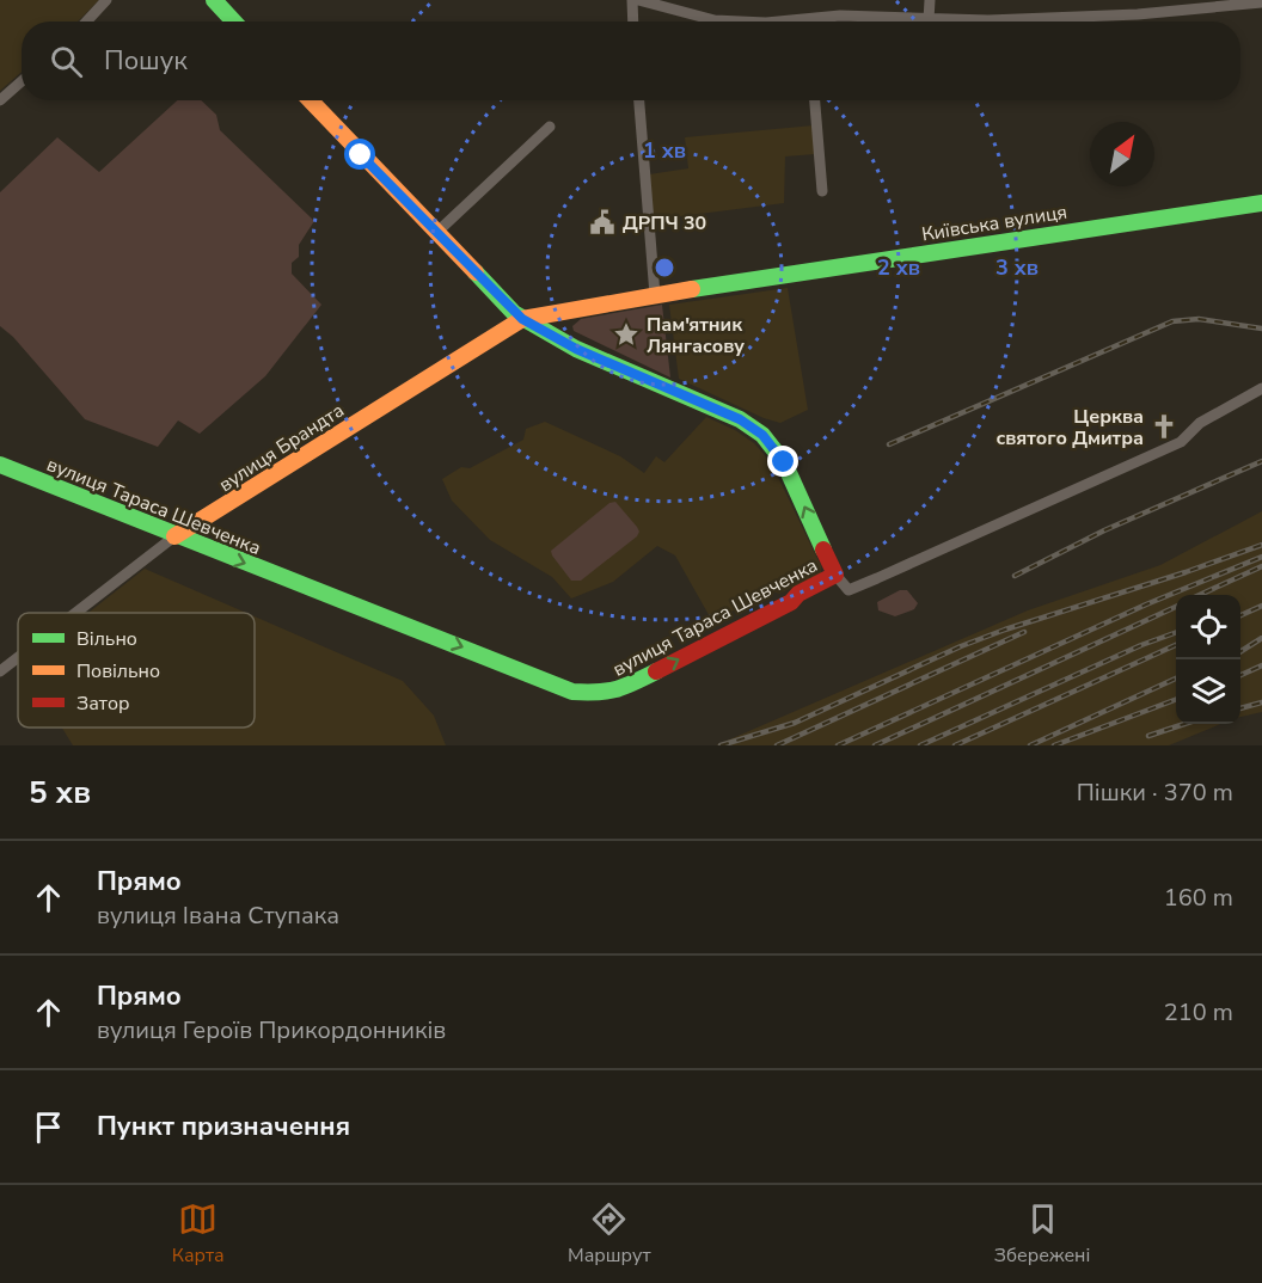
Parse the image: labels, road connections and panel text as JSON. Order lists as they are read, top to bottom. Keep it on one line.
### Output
{"streets":{"street":["Київська вулиця","вулиця Брандта","вулиця Тараса Шевченка"]},"crossings":[["Київська вулиця","вулиця Брандта"],["вулиця Брандта","вулиця Тараса Шевченка"]],"one_way":["вулиця Тараса Шевченка"],"places":{"public building":["ДРПЧ 30"],"place":["Пам'ятник Лянгасову"],"church":["Церква святого Дмитра"]},"legend":["Вільно","Повільно","Затор"],"north":"top right","page":{"search":"Пошук","heading":["5 хв","Пішки · 370 m"],"list":[["Прямо","вулиця Івана Ступака","160 m"],["Прямо","вулиця Героїв Прикордонників","210 m"],"Пункт призначення"],"nav":["Карта","Маршрут","Збережені"]},"rings":["1 хв","2 хв","3 хв"]}
